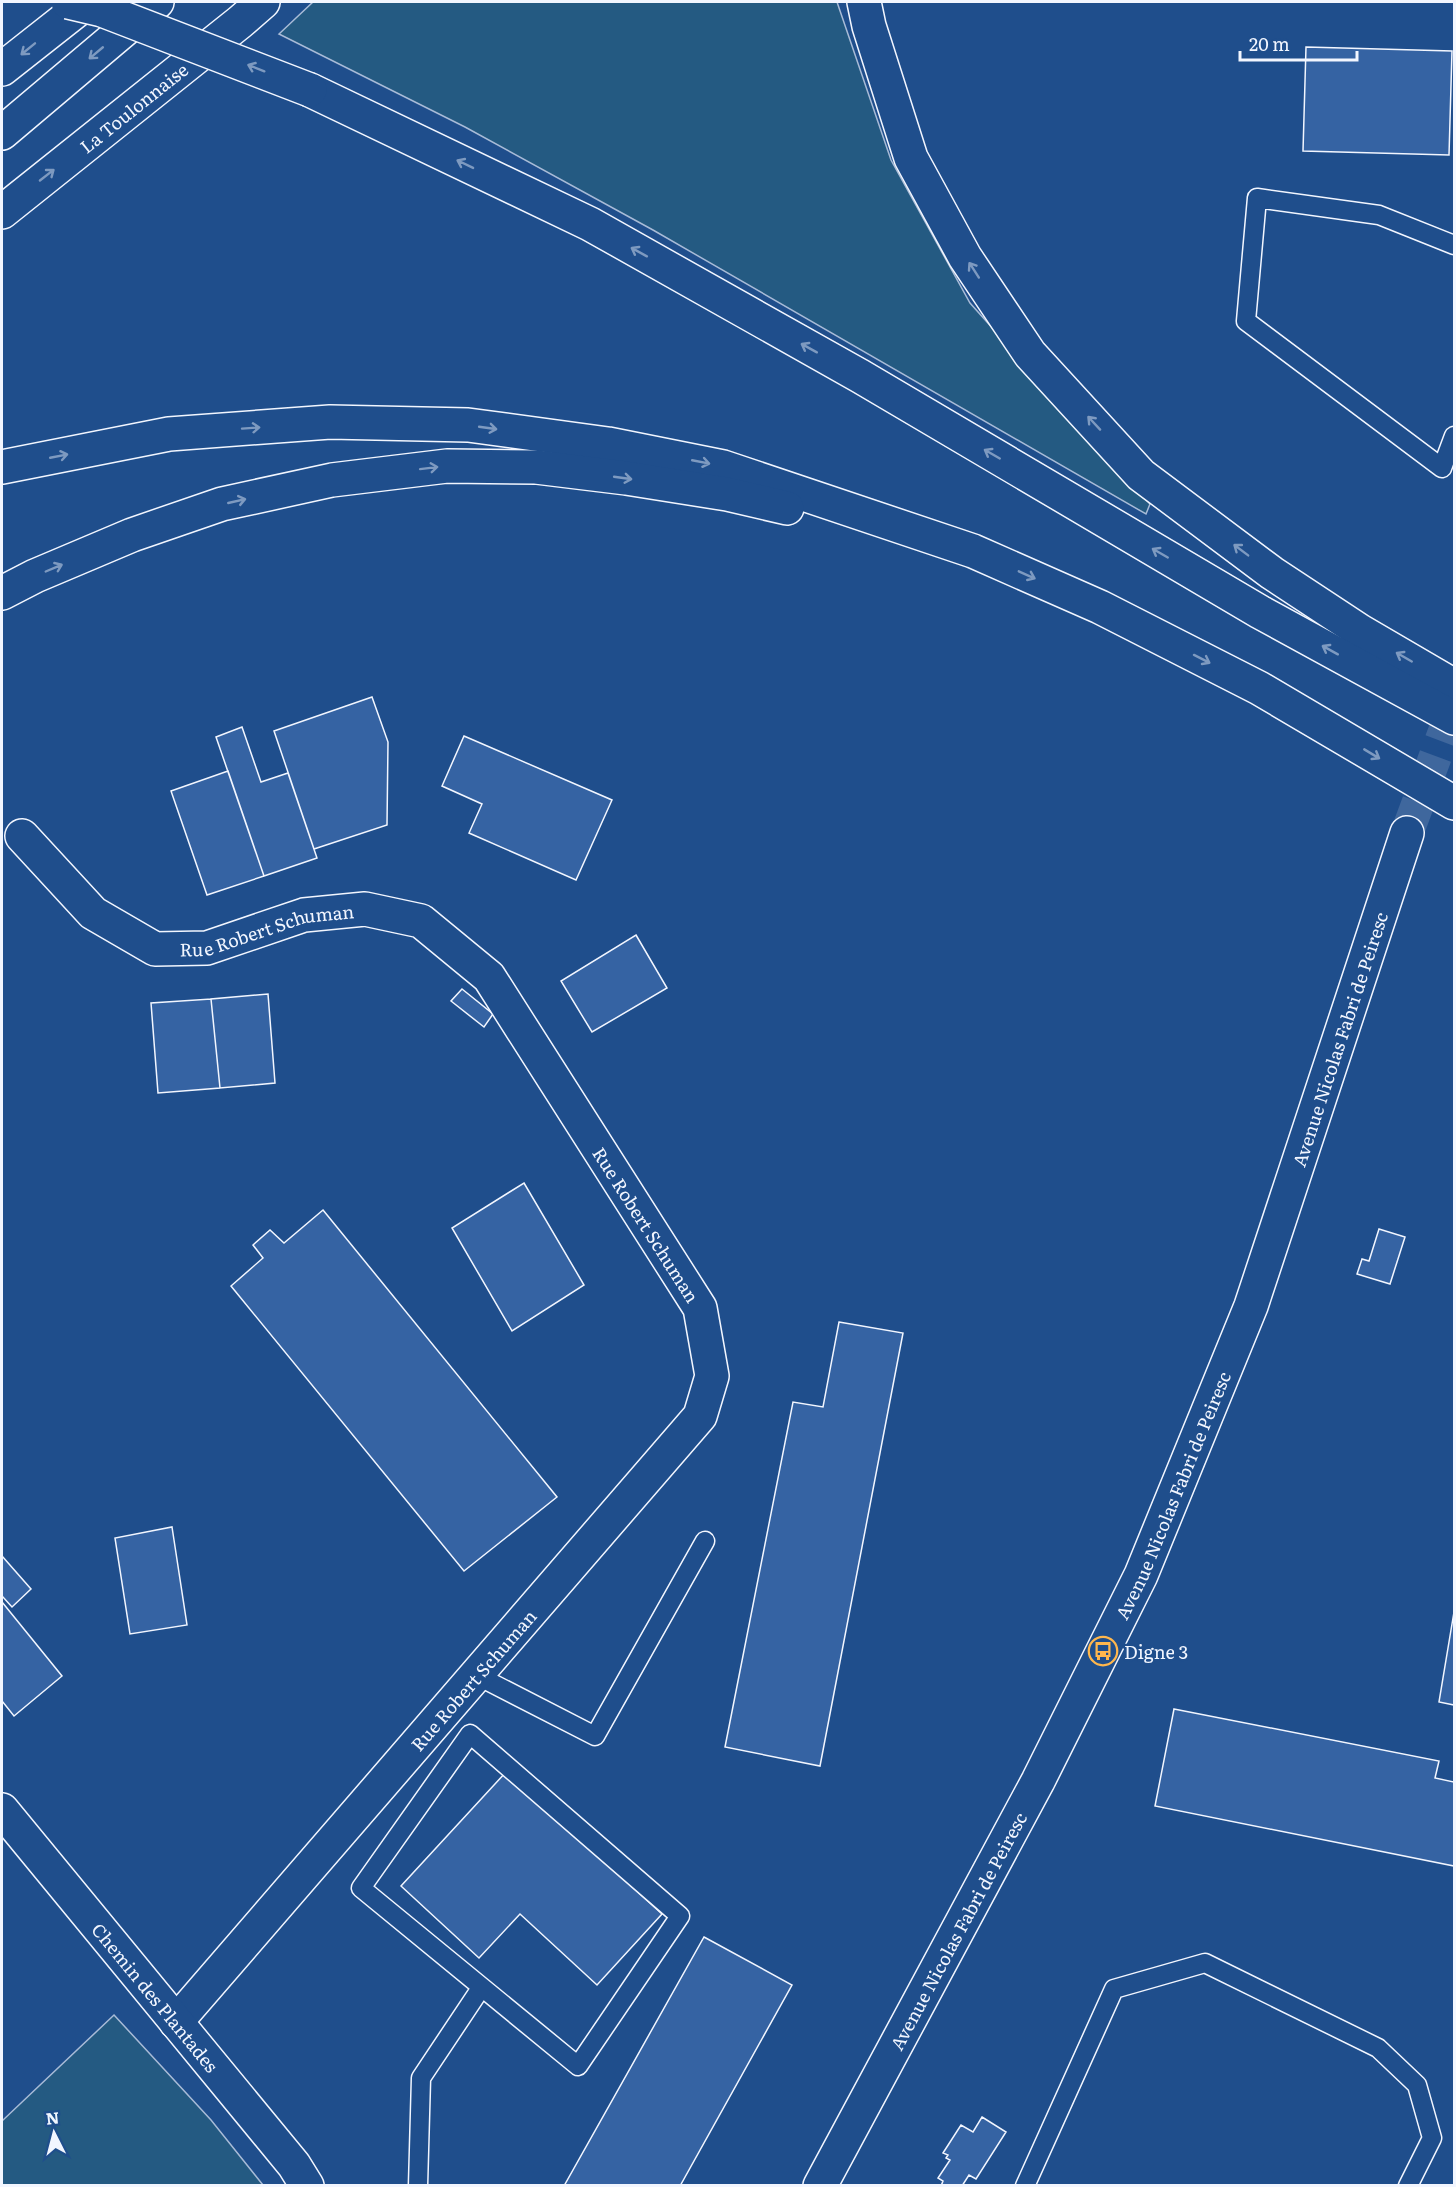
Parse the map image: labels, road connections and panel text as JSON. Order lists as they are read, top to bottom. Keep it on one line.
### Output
{"streets":{"main road":["La Toulonnaise","Rue Robert Schuman","Avenue Nicolas Fabri de Peiresc","Chemin des Plantades"]},"crossings":[["Rue Robert Schuman","Chemin des Plantades"]],"places":{"bus stop":["Digne 3"]},"scale_bar":"20 m","north":"top"}
